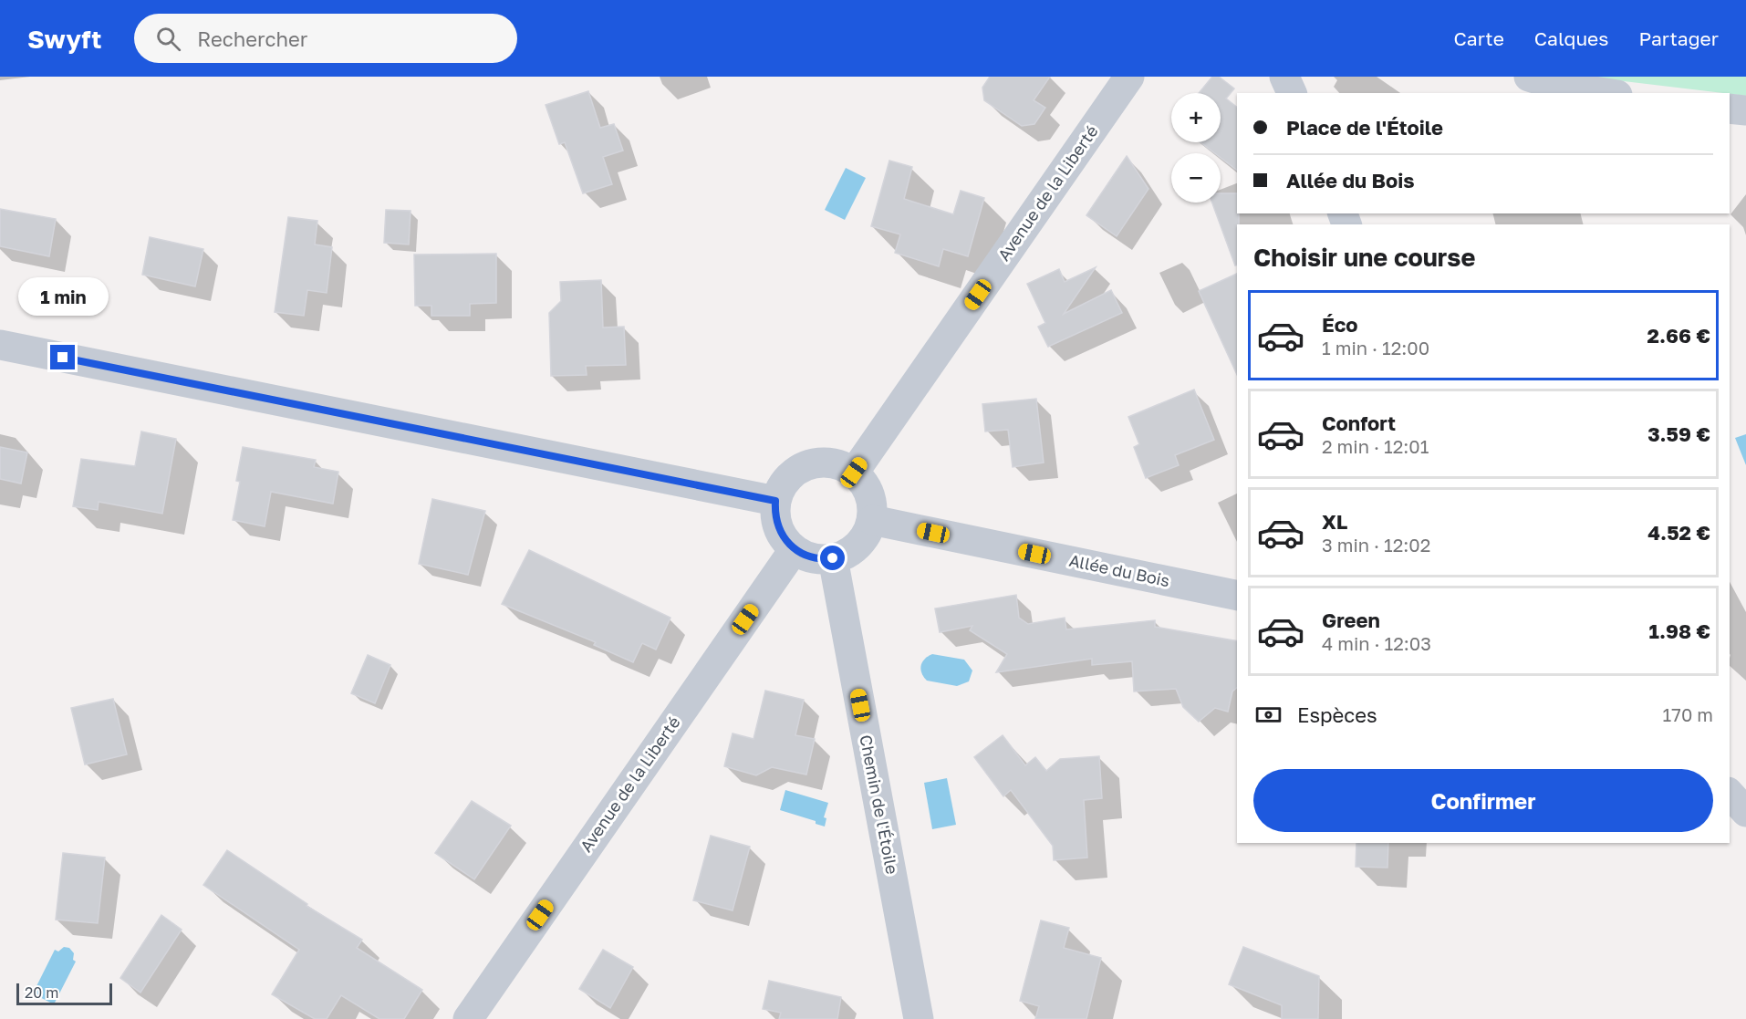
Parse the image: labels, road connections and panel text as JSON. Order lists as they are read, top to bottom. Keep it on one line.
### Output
{"streets":{"street":["Avenue de la Liberté","Allée du Bois","Chemin de l'Étoile"]},"crossings":[["Avenue de la Liberté","Allée du Bois"],["Avenue de la Liberté","Chemin de l'Étoile"],["Allée du Bois","Chemin de l'Étoile"]],"scale_bar":"20 m","page":{"header":"Swyft","search":"Rechercher","nav":["Carte","Calques","Partager"],"map_buttons":["+","−"],"banner":["Place de l'Étoile","Allée du Bois"],"heading":"Choisir une course","bubble":"1 min","list":[{"name":"Éco","note":"1 min · 12:00","value":"2.66 €"},{"name":"Confort","note":"2 min · 12:01","value":"3.59 €"},{"name":"XL","note":"3 min · 12:02","value":"4.52 €"},{"name":"Green","note":"4 min · 12:03","value":"1.98 €"}],"pay":["Espèces","170 m"],"buttons":"Confirmer","scale":"20 m"}}
